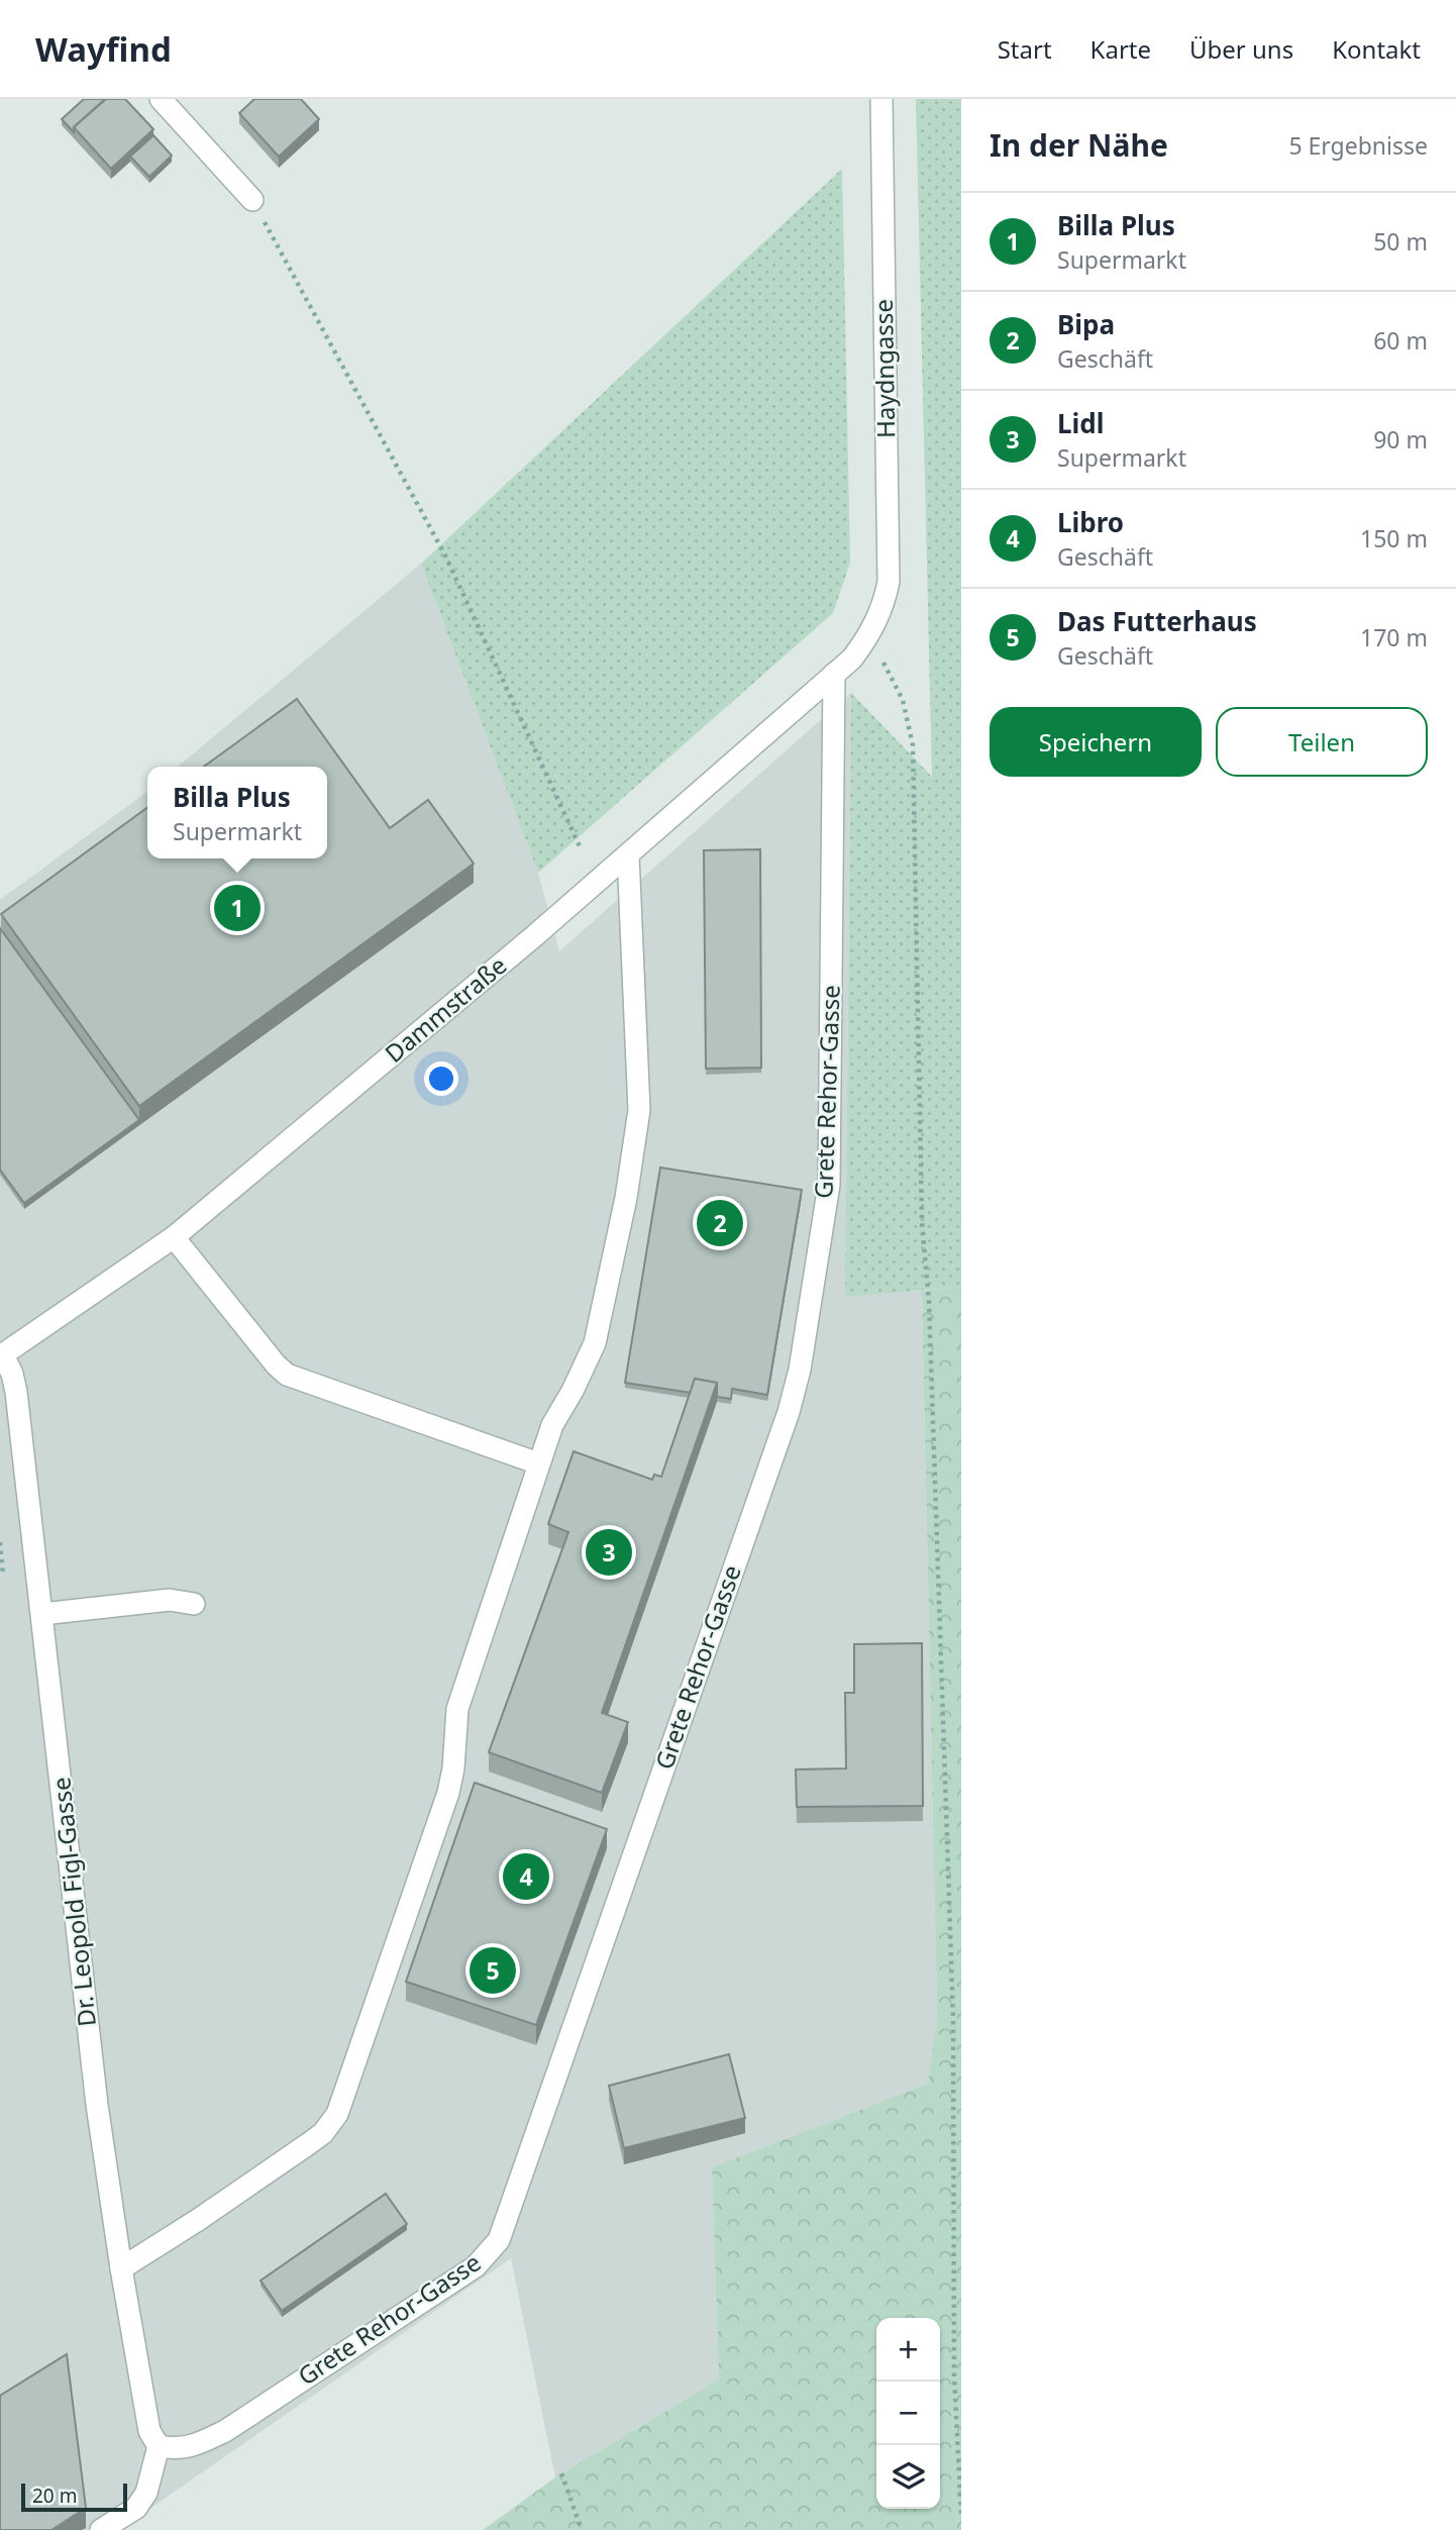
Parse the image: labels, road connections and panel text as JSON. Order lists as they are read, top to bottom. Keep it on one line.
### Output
{"streets":{"street":["Haydngasse","Dammstraße","Grete Rehor-Gasse","Dr. Leopold Figl-Gasse"]},"crossings":[["Haydngasse","Dammstraße"],["Dammstraße","Grete Rehor-Gasse"],["Dammstraße","Dr. Leopold Figl-Gasse"],["Grete Rehor-Gasse","Dr. Leopold Figl-Gasse"]],"scale_bar":"20 m","page":{"header":"Wayfind","nav":["Start","Karte","Über uns","Kontakt"],"heading":["In der Nähe","5 Ergebnisse"],"list":[{"mark":"1","name":"Billa Plus","note":"Supermarkt","value":"50 m"},{"mark":"2","name":"Bipa","note":"Geschäft","value":"60 m"},{"mark":"3","name":"Lidl","note":"Supermarkt","value":"90 m"},{"mark":"4","name":"Libro","note":"Geschäft","value":"150 m"},{"mark":"5","name":"Das Futterhaus","note":"Geschäft","value":"170 m"}],"buttons":["Speichern","Teilen"],"popup":["Billa Plus","Supermarkt"],"pins":["1","2","3","4","5"],"map_buttons":["+","−"],"scale":"20 m"}}
